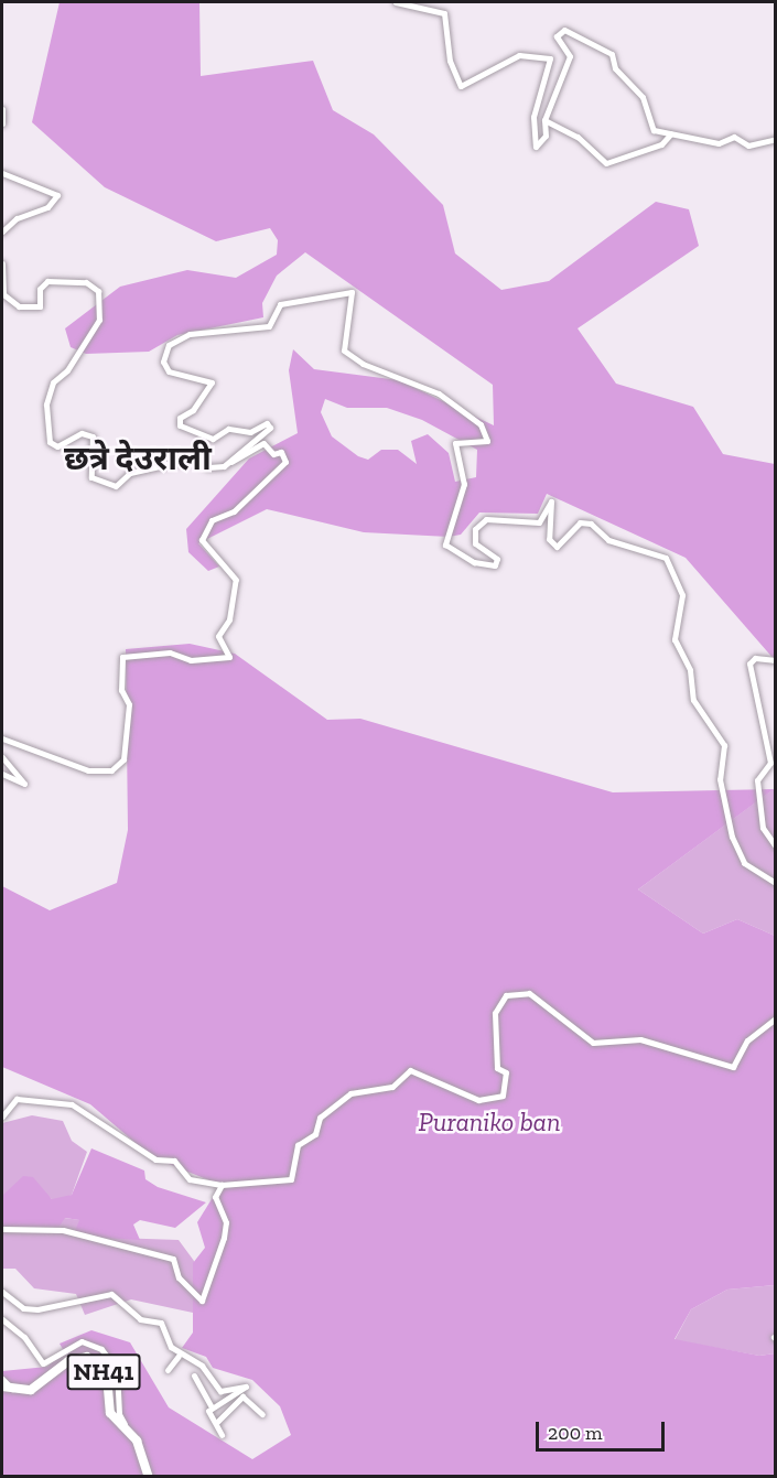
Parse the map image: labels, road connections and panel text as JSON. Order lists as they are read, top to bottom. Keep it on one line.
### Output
{"streets":{"highway":["NH41"]},"districts":["छत्रे देउराली"],"parks":["Puraniko ban"],"scale_bar":"200 m"}
